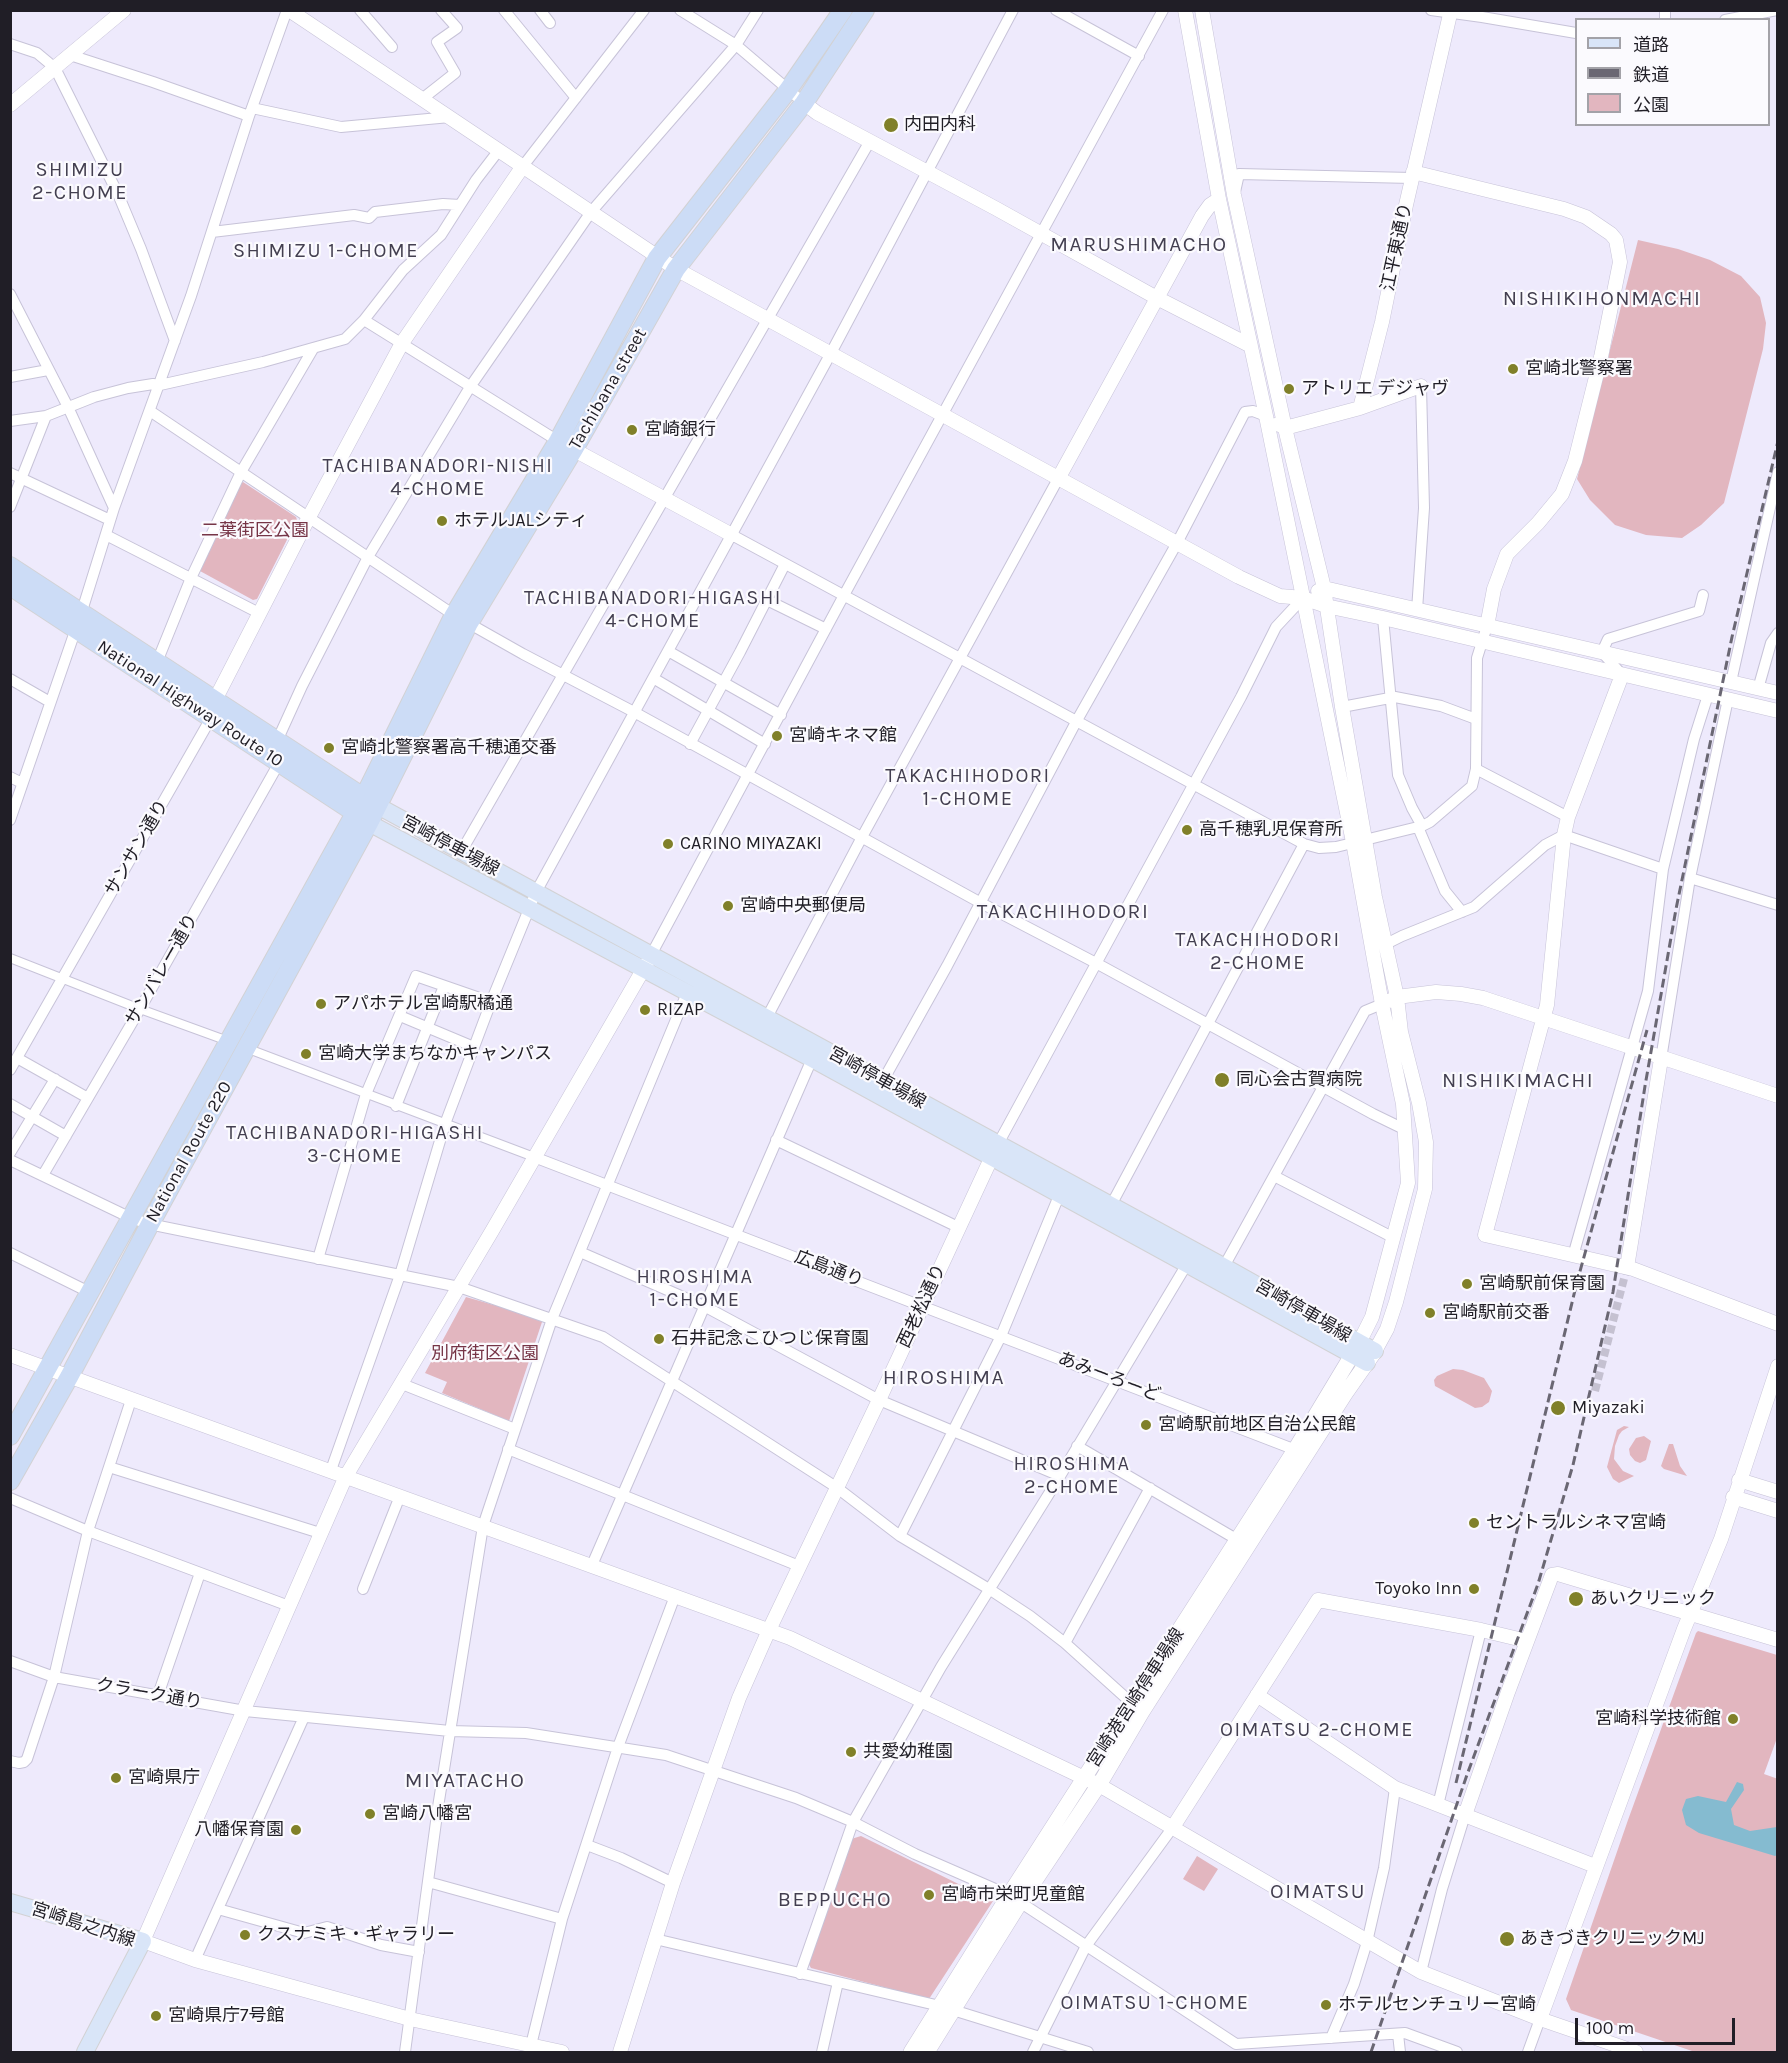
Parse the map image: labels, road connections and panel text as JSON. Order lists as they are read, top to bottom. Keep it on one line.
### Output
{"streets":{"highway":["Tachibana street","National Highway Route 10","National Route 220"],"main road":["宮崎停車場線","宮崎港宮崎停車場線","宮崎島之内線"],"street":["江平東通り","サンサン通り","サンバレー通り","広島通り","西老松通り","あみーろーど","クラーク通り"]},"crossings":[["Tachibana street","National Highway Route 10"],["Tachibana street","宮崎停車場線"],["Tachibana street","National Route 220"],["National Highway Route 10","宮崎停車場線"],["National Highway Route 10","サンサン通り"],["National Highway Route 10","サンバレー通り"],["National Highway Route 10","National Route 220"],["宮崎停車場線","National Route 220"],["宮崎停車場線","西老松通り"],["宮崎停車場線","宮崎港宮崎停車場線"],["広島通り","西老松通り"],["広島通り","あみーろーど"],["西老松通り","あみーろーど"],["西老松通り","クラーク通り"],["あみーろーど","宮崎港宮崎停車場線"],["クラーク通り","宮崎港宮崎停車場線"]],"districts":["SHIMIZU 2-CHOME","MARUSHIMACHO","SHIMIZU 1-CHOME","NISHIKIHONMACHI","TACHIBANADORI-NISHI 4-CHOME","TACHIBANADORI-HIGASHI 4-CHOME","TAKACHIHODORI 1-CHOME","TAKACHIHODORI","TAKACHIHODORI 2-CHOME","NISHIKIMACHI","TACHIBANADORI-HIGASHI 3-CHOME","HIROSHIMA 1-CHOME","HIROSHIMA","HIROSHIMA 2-CHOME","OIMATSU 2-CHOME","MIYATACHO","OIMATSU","BEPPUCHO","OIMATSU 1-CHOME"],"parks":["二葉街区公園","別府街区公園"],"places":["内田内科","宮崎北警察署","アトリエ デジャヴ","宮崎銀行","ホテルJALシティ","宮崎キネマ館","宮崎北警察署高千穂通交番","高千穂乳児保育所","CARINO MIYAZAKI","宮崎中央郵便局","アパホテル宮崎駅橘通","RIZAP","宮崎大学まちなかキャンパス","同心会古賀病院","宮崎駅前保育園","宮崎駅前交番","石井記念こひつじ保育園","Miyazaki","宮崎駅前地区自治公民館","セントラルシネマ宮崎","Toyoko Inn","あいクリニック","宮崎科学技術館","共愛幼稚園","宮崎県庁","宮崎八幡宮","八幡保育園","宮崎市栄町児童館","クスナミキ・ギャラリー","あきづきクリニックMJ","ホテルセンチュリー宮崎","宮崎県庁7号館"],"legend":["道路","鉄道","公園"],"scale_bar":"100 m"}
